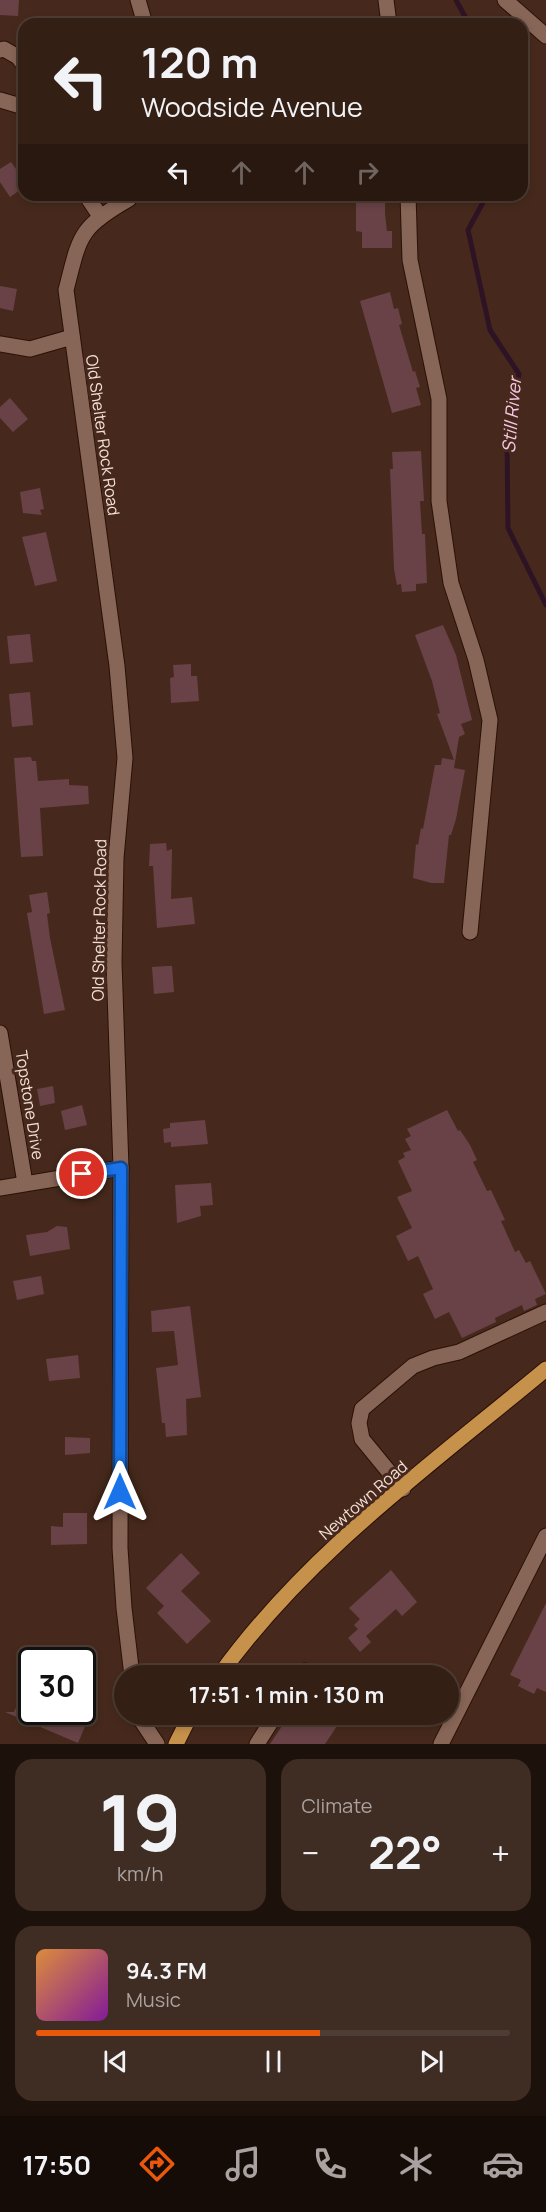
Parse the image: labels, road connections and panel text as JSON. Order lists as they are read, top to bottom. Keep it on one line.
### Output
{"streets":{"main road":["Newtown Road"],"street":["Old Shelter Rock Road","Topstone Drive"]},"water":["Still River"],"page":{"turn":["120 m","Woodside Avenue"],"limit":"30","trip":"17:51 · 1 min · 130 m","tile":[["19","km/h"],"Climate"],"heat":["−","22°","+"],"song":["94.3 FM","Music"],"tabs":"17:50"}}
